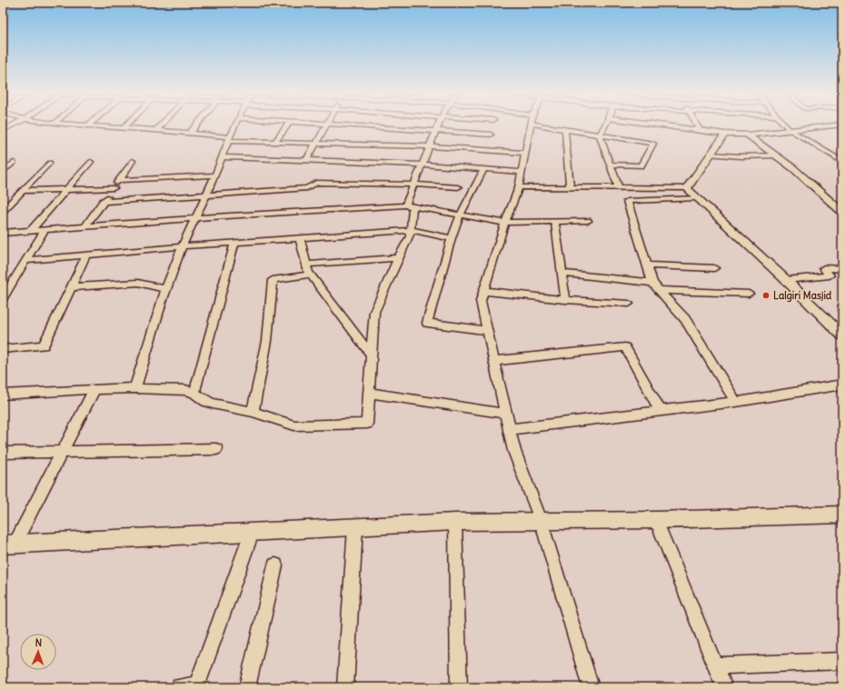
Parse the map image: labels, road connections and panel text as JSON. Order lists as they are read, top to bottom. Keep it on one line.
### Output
{"places":["Lalgiri Masjid"],"north":"top"}
